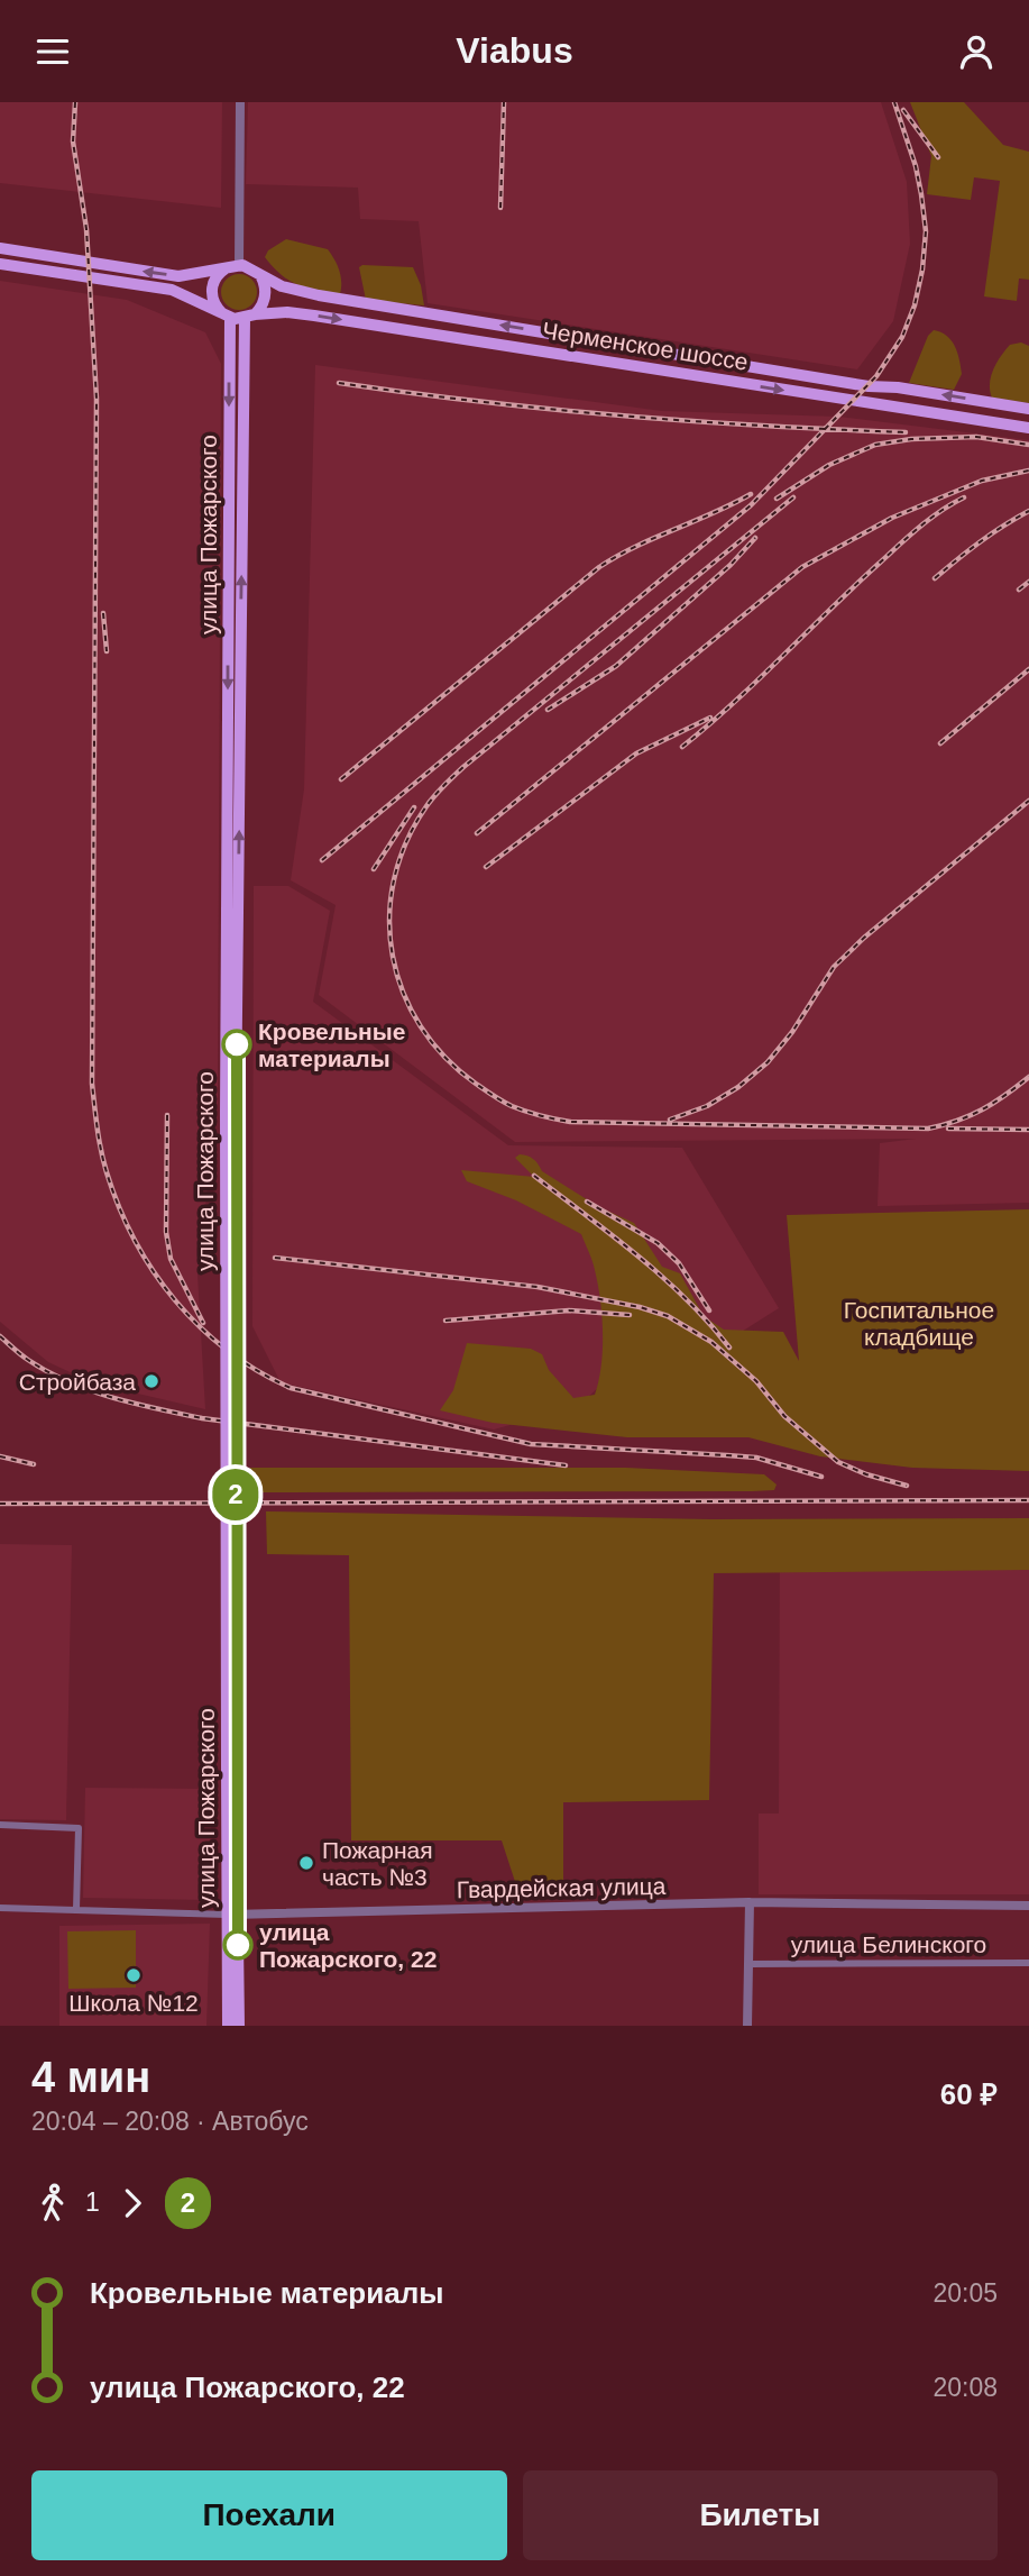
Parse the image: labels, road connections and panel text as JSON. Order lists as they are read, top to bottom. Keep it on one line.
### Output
{"streets":{"main road":["Черменское шоссе","улица Пожарского"],"street":["Гвардейская улица","улица Белинского"]},"crossings":[["Черменское шоссе","улица Пожарского"],["улица Пожарского","Гвардейская улица"]],"parks":["Госпитальное кладбище"],"places":["Кровельные материалы","Стройбаза","Пожарная часть №3","улица Пожарского, 22","Школа №12"],"lines":["bus line 2"],"page":{"header":"Viabus","on_map":"2","heading":["4 мин","20:04 – 20:08 · Автобус","60 ₽"],"legs":["1","2"],"list":[{"name":"Кровельные материалы","value":"20:05"},{"name":"улица Пожарского, 22","value":"20:08"}],"buttons":["Поехали","Билеты"]}}
